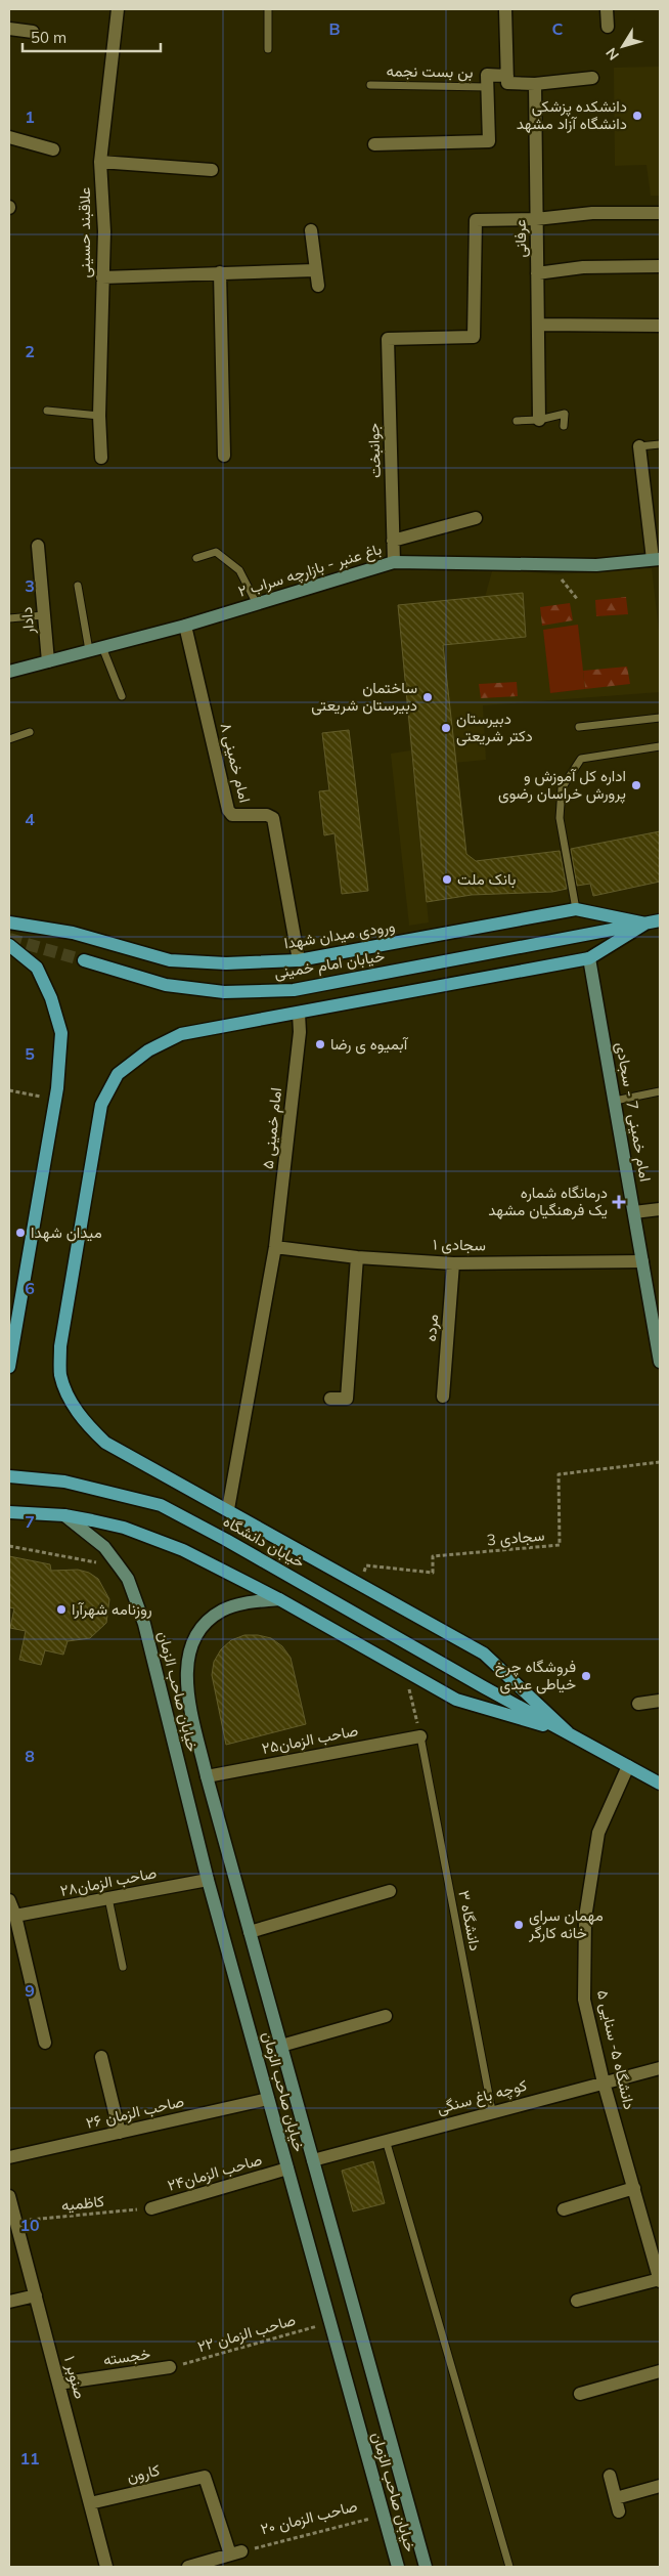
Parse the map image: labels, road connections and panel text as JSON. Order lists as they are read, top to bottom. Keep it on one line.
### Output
{"streets":{"main road":["باغ عنبر - بازارچه سراب ۲","ورودی میدان شهدا","خیابان امام خمینی","امام خمینی 7 - سجادی","خیابان دانشگاه","خیابان صاحب الزمان"],"street":["علاقبند حسینی","عرفانی","جوانبخت","دادار","امام خمینی ۸","امام خمینی ۵","سجادی ۱","مرده","صاحب الزمان۲۵","صاحب الزمان۲۸","دانشگاه ۵- سنایی ۵","کوچه باغ سنگی","صاحب الزمان ۲۶","صاحب الزمان۲۴","خجسته","صنوبر ۱","کارون"],"lane":["بن بست نجمه","دانشگاه ۳"],"path":["سجادی 3","کاظمیه","صاحب الزمان ۲۲","صاحب الزمان ۲۰"]},"crossings":[["عرفانی","جوانبخت"],["جوانبخت","باغ عنبر - بازارچه سراب ۲"],["باغ عنبر - بازارچه سراب ۲","دادار"],["باغ عنبر - بازارچه سراب ۲","امام خمینی ۸"],["امام خمینی ۸","ورودی میدان شهدا"],["ورودی میدان شهدا","خیابان امام خمینی"],["امام خمینی 7 - سجادی","سجادی ۱"],["امام خمینی ۵","سجادی ۱"],["سجادی ۱","مرده"],["خیابان صاحب الزمان","صاحب الزمان۲۸"],["خیابان صاحب الزمان","صاحب الزمان ۲۶"],["خیابان صاحب الزمان","صاحب الزمان۲۴"],["خیابان صاحب الزمان","صاحب الزمان ۲۲"],["خیابان صاحب الزمان","صاحب الزمان ۲۰"],["صاحب الزمان۲۵","دانشگاه ۳"],["دانشگاه ۳","کوچه باغ سنگی"],["دانشگاه ۵- سنایی ۵","کوچه باغ سنگی"],["صاحب الزمان۲۴","کاظمیه"],["کاظمیه","صنوبر ۱"],["صاحب الزمان ۲۲","خجسته"],["خجسته","صنوبر ۱"],["صنوبر ۱","کارون"],["کارون","صاحب الزمان ۲۰"]],"places":{"other":["دانشکده پزشکی دانشگاه آزاد مشهد","ساختمان دبیرستان شریعتی","دبیرستان دکتر شریعتی","اداره کل آموزش و پرورش خراسان رضوی","بانک ملت","آبمیوه ی رضا","میدان شهدا","روزنامه شهرآرا","فروشگاه چرخ خیاطی عبدی","مهمان سرای خانه کارگر"],"health":["درمانگاه شماره یک فرهنگیان مشهد"]},"scale_bar":"50 m","north":"bottom left","grid":{"columns":["B","C"],"rows":["1","2","3","4","5","6","7","8","9","10","11"]}}
